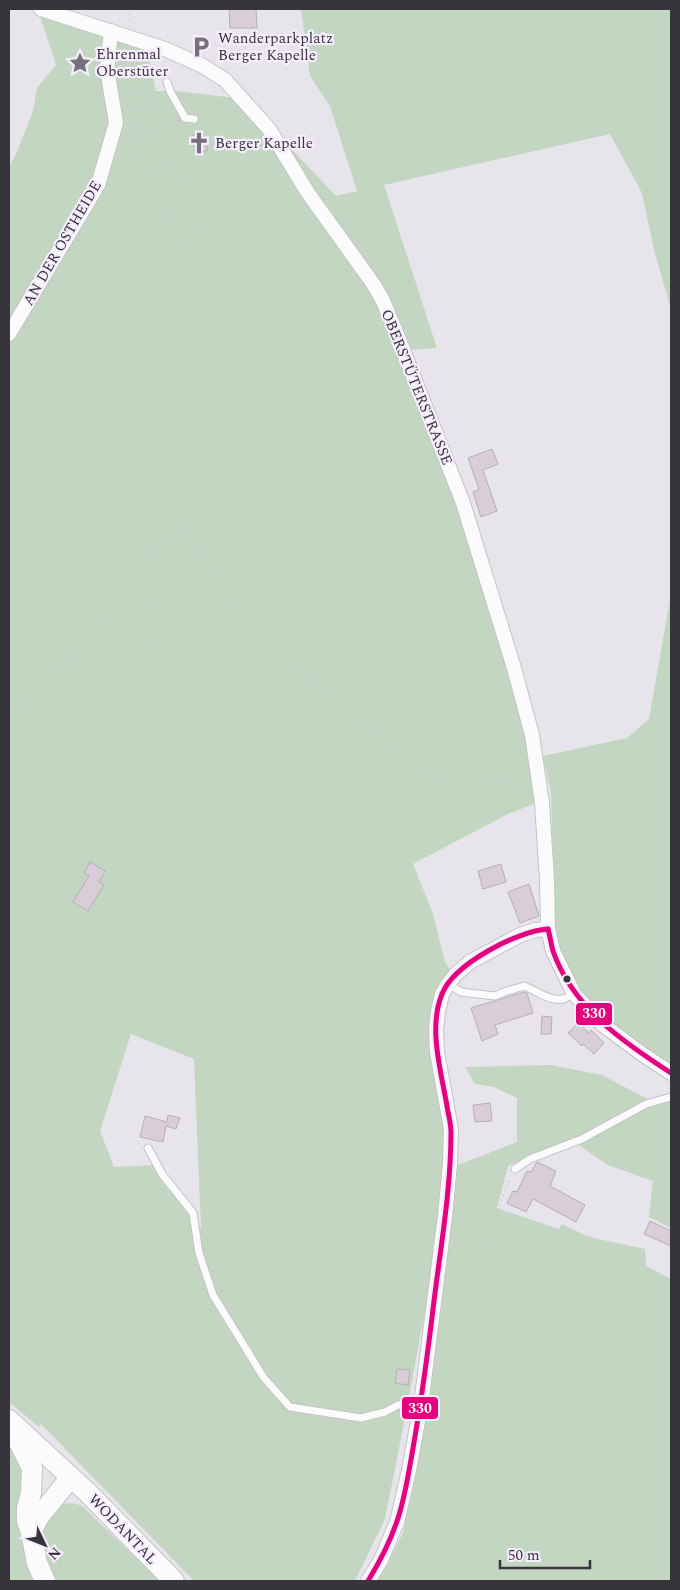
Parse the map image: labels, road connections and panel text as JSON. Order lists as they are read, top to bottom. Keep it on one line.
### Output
{"streets":{"street":["AN DER OSTHEIDE","OBERSTÜTERSTRASSE","WODANTAL"]},"crossings":[["AN DER OSTHEIDE","OBERSTÜTERSTRASSE"]],"places":{"parking":["Wanderparkplatz Berger Kapelle"],"place":["Ehrenmal Oberstüter"],"church":["Berger Kapelle"]},"lines":["transit line 330"],"scale_bar":"50 m","north":"bottom right"}
